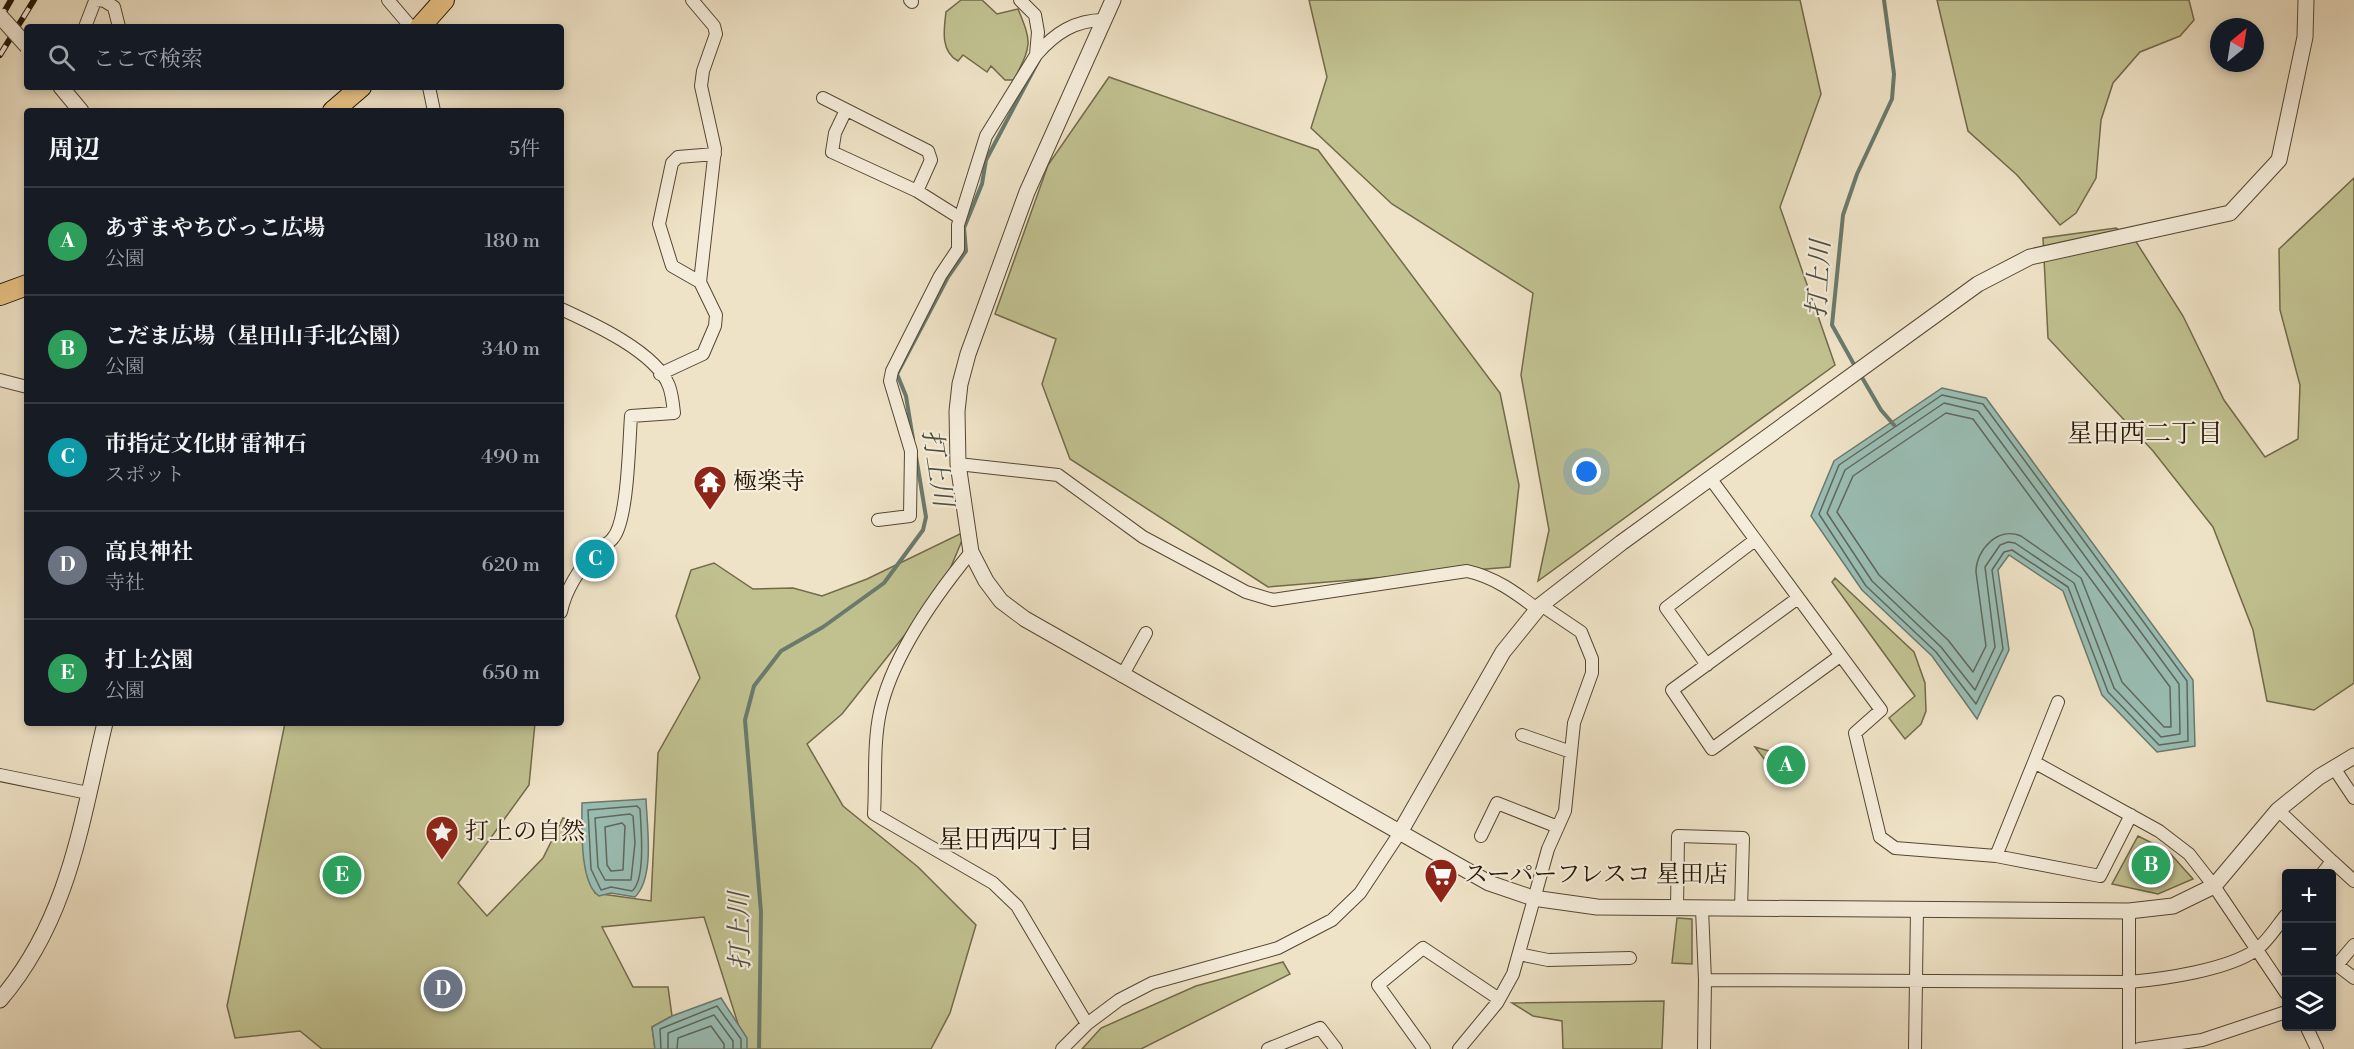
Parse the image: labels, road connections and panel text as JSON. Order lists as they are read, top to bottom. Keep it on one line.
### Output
{"districts":["星田西二丁目","星田西四丁目"],"water":["打上川"],"places":{"temple":["極楽寺"],"place":["打上の自然"],"supermarket":["スーパーフレスコ 星田店"]},"north":"top right","page":{"search":"ここで検索","heading":["周辺","5件"],"list":[{"mark":"A","name":"あずまやちびっこ広場","note":"公園","value":"180 m"},{"mark":"B","name":"こだま広場（星田山手北公園）","note":"公園","value":"340 m"},{"mark":"C","name":"市指定文化財 雷神石","note":"スポット","value":"490 m"},{"mark":"D","name":"高良神社","note":"寺社","value":"620 m"},{"mark":"E","name":"打上公園","note":"公園","value":"650 m"}],"pins":["C","A","B","E","D"],"map_buttons":["+","−"]}}
